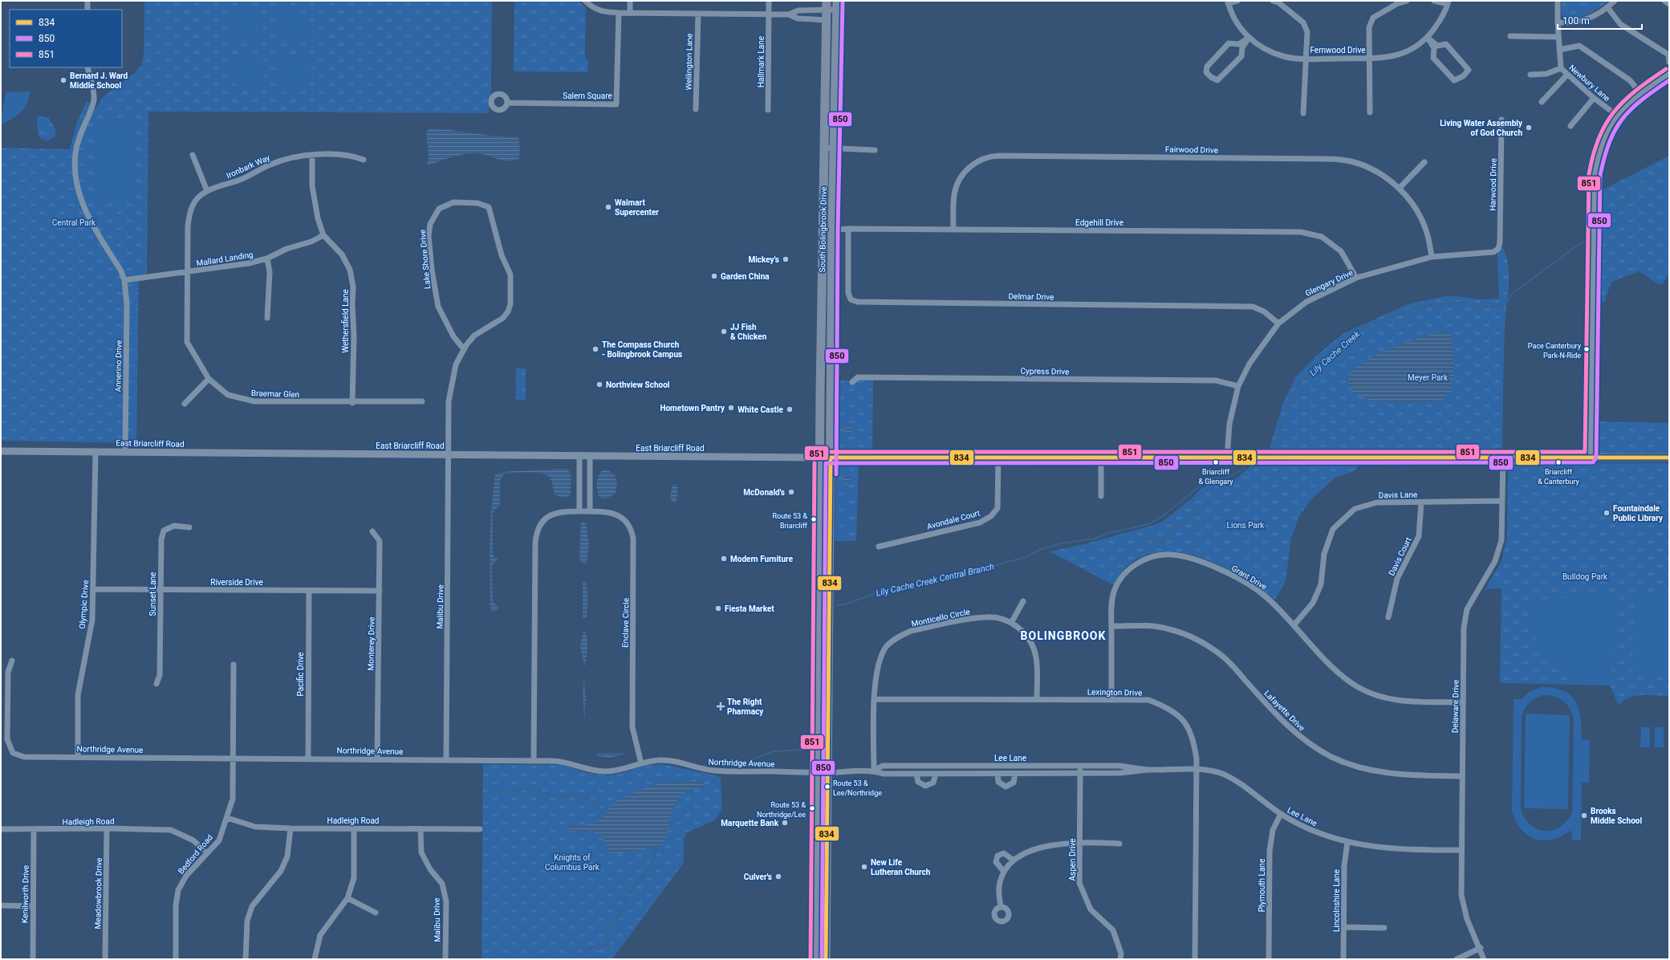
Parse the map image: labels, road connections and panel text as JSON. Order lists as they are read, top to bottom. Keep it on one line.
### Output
{"streets":{"main road":["South Bolingbrook Drive"],"street":["Fernwood Drive","Wellington Lane","Hallmark Lane","Newbury Lane","Salem Square","Fairwood Drive","Ironbark Way","Harwood Drive","Edgehill Drive","Mallard Landing","Lake Shore Drive","Glengary Drive","Delmar Drive","Wethersfield Lane","Annerino Drive","Cypress Drive","Braemar Glen","East Briarcliff Road","Davis Lane","Avondale Court","Davis Court","Grant Drive","Riverside Drive","Sunset Lane","Olympic Drive","Malibu Drive","Monticello Circle","Enclave Circle","Monterey Drive","Pacific Drive","Lexington Drive","Delaware Drive","Lafayette Drive","Northridge Avenue","Lee Lane","Hadleigh Road","Bedford Road","Aspen Drive","Plymouth Lane","Meadowbrook Drive","Kenilworth Drive","Lincolnshire Lane"]},"crossings":[["Fairwood Drive","Edgehill Drive"],["Fairwood Drive","Glengary Drive"],["Ironbark Way","Mallard Landing"],["Ironbark Way","Wethersfield Lane"],["Ironbark Way","Braemar Glen"],["Harwood Drive","Glengary Drive"],["Edgehill Drive","South Bolingbrook Drive"],["Edgehill Drive","Glengary Drive"],["Edgehill Drive","Delmar Drive"],["South Bolingbrook Drive","East Briarcliff Road"],["South Bolingbrook Drive","Northridge Avenue"],["South Bolingbrook Drive","Lee Lane"],["Mallard Landing","Wethersfield Lane"],["Mallard Landing","Annerino Drive"],["Mallard Landing","Braemar Glen"],["Lake Shore Drive","East Briarcliff Road"],["Lake Shore Drive","Malibu Drive"],["Glengary Drive","Delmar Drive"],["Glengary Drive","Cypress Drive"],["Glengary Drive","East Briarcliff Road"],["Wethersfield Lane","Braemar Glen"],["Annerino Drive","East Briarcliff Road"],["East Briarcliff Road","Avondale Court"],["East Briarcliff Road","Olympic Drive"],["East Briarcliff Road","Malibu Drive"],["East Briarcliff Road","Delaware Drive"],["Davis Lane","Davis Court"],["Davis Lane","Grant Drive"],["Davis Lane","Delaware Drive"],["Grant Drive","Lexington Drive"],["Grant Drive","Delaware Drive"],["Grant Drive","Lafayette Drive"],["Riverside Drive","Sunset Lane"],["Riverside Drive","Olympic Drive"],["Riverside Drive","Monterey Drive"],["Riverside Drive","Pacific Drive"],["Olympic Drive","Northridge Avenue"],["Malibu Drive","Northridge Avenue"],["Malibu Drive","Hadleigh Road"],["Monticello Circle","Lexington Drive"],["Monticello Circle","Lee Lane"],["Enclave Circle","Northridge Avenue"],["Monterey Drive","Northridge Avenue"],["Pacific Drive","Northridge Avenue"],["Lexington Drive","Lee Lane"],["Delaware Drive","Lafayette Drive"],["Delaware Drive","Lee Lane"],["Northridge Avenue","Lee Lane"],["Northridge Avenue","Bedford Road"],["Lee Lane","Aspen Drive"],["Lee Lane","Plymouth Lane"],["Lee Lane","Lincolnshire Lane"],["Hadleigh Road","Bedford Road"],["Hadleigh Road","Meadowbrook Drive"],["Hadleigh Road","Kenilworth Drive"]],"districts":["BOLINGBROOK"],"water":["Lily Cache Creek","Lily Cache Creek Central Branch"],"parks":["Central Park","Meyer Park","Lions Park","Bulldog Park","Knights of Columbus Park"],"places":{"other":["Bernard J. Ward Middle School","Living Water Assembly of God Church","Walmart Supercenter","Mickey's","Garden China","JJ Fish & Chicken","The Compass Church - Bolingbrook Campus","Pace Canterbury Park-N-Ride","Northview School","Hometown Pantry","White Castle","Briarcliff & Glengary","Briarcliff & Canterbury","McDonald's","Fountaindale Public Library","Route 53 & Briarcliff","Modern Furniture","Fiesta Market","Route 53 & Lee/Northridge","Route 53 & Northridge/Lee","Brooks Middle School","Marquette Bank","New Life Lutheran Church","Culver's"],"health":["The Right Pharmacy"]},"lines":["transit line 850","transit line 851","transit line 834"],"legend":["834","850","851"],"scale_bar":"100 m"}
